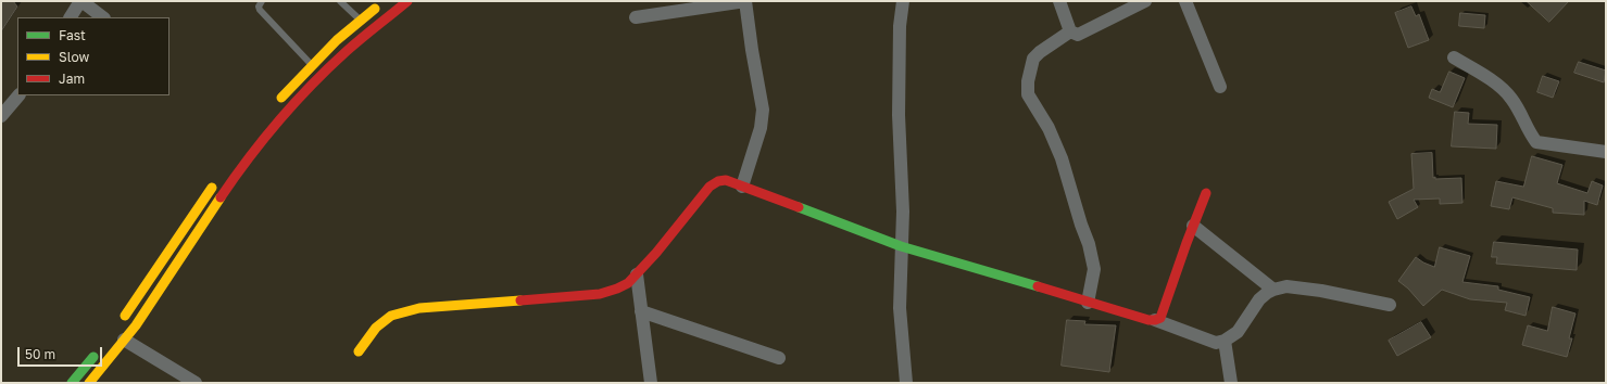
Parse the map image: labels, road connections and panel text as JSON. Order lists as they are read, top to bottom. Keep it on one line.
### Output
{"legend":["Fast","Slow","Jam"],"scale_bar":"50 m"}
